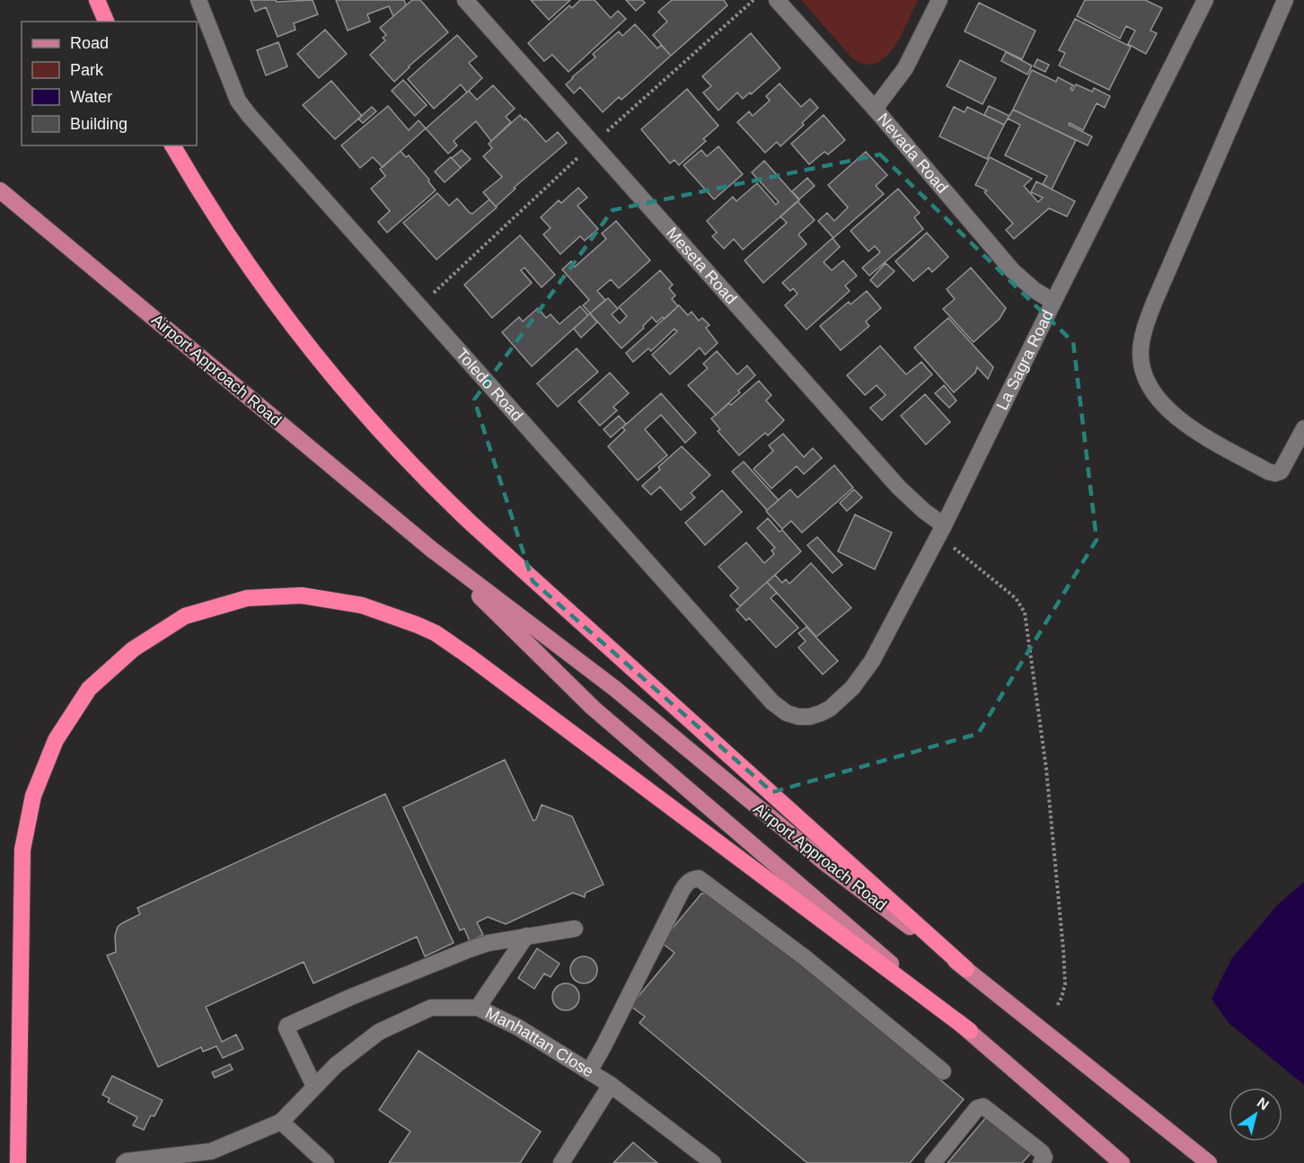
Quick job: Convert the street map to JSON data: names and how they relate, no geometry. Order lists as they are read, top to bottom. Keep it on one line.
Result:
{"streets":{"main road":["Airport Approach Road"],"street":["Nevada Road","Meseta Road","La Sagra Road","Toledo Road","Manhattan Close"]},"crossings":[["Nevada Road","La Sagra Road"],["Meseta Road","La Sagra Road"],["La Sagra Road","Toledo Road"]],"legend":["Road","Park","Water","Building"],"north":"top right"}
